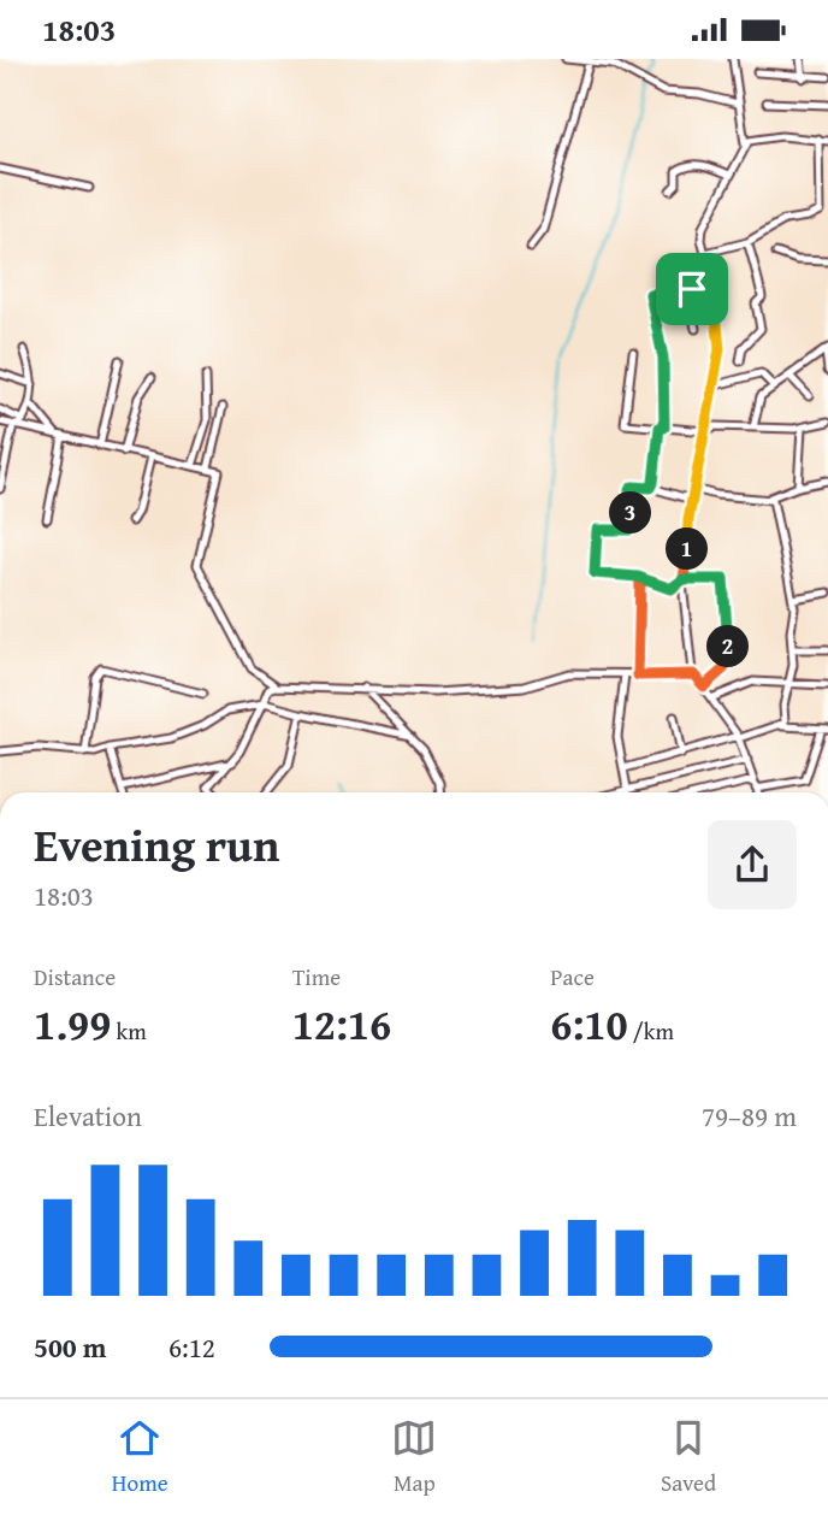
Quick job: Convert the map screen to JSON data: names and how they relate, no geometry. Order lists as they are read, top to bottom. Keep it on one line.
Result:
{"page":{"status":"18:03","pins":["3","1","2"],"heading":["Evening run","18:03"],"stats":[["Distance","1.99 km"],["Time","12:16"],["Pace","6:10 /km"]],"chart":["Elevation","79–89 m"],"list":[{"name":"500 m","note":"6:12"}],"tabs":["Home","Map","Saved"]}}
